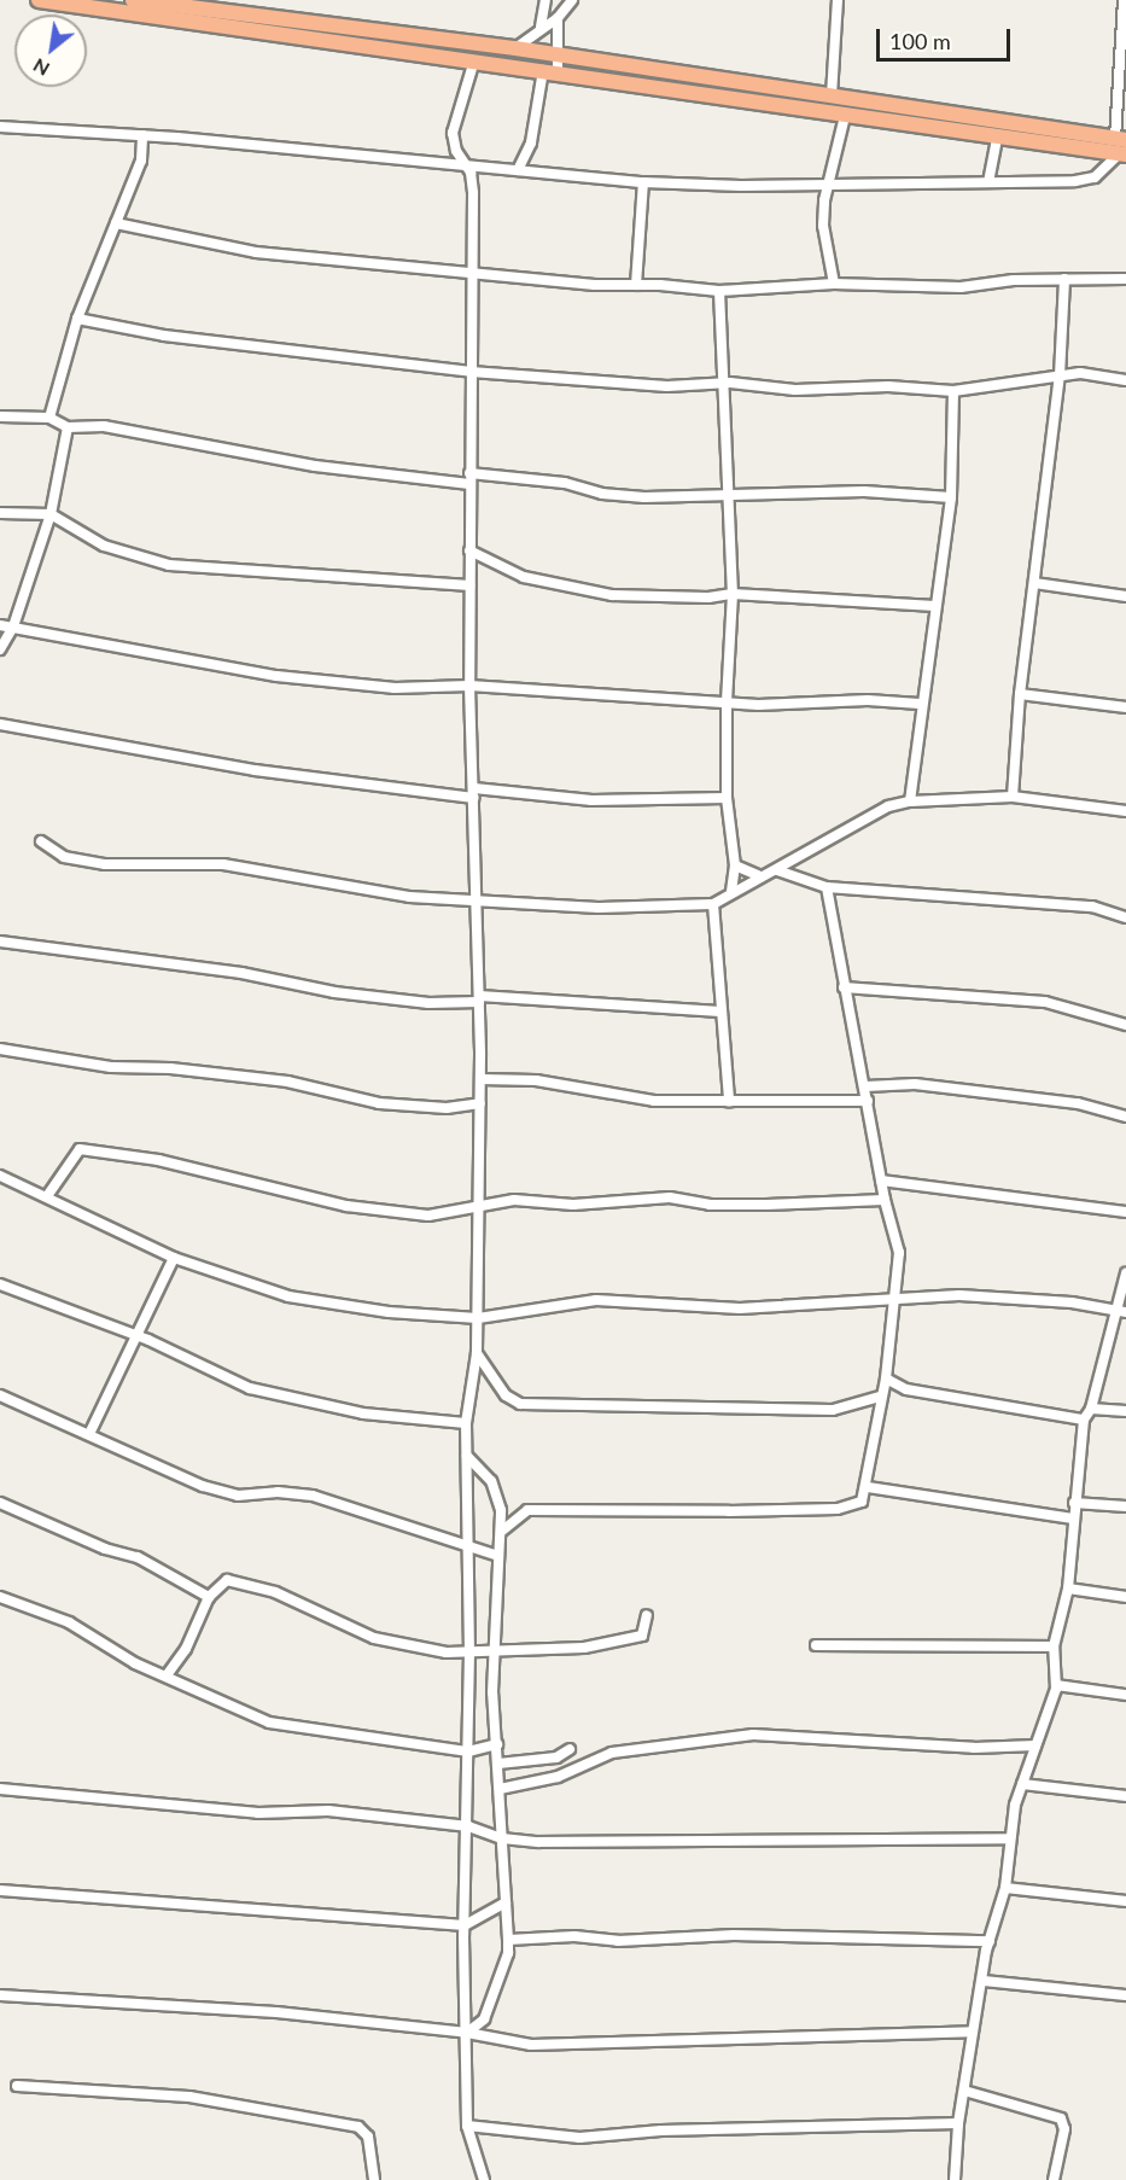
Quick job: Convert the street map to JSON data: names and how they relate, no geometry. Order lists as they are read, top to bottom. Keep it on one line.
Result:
{"scale_bar":"100 m","north":"bottom left"}
